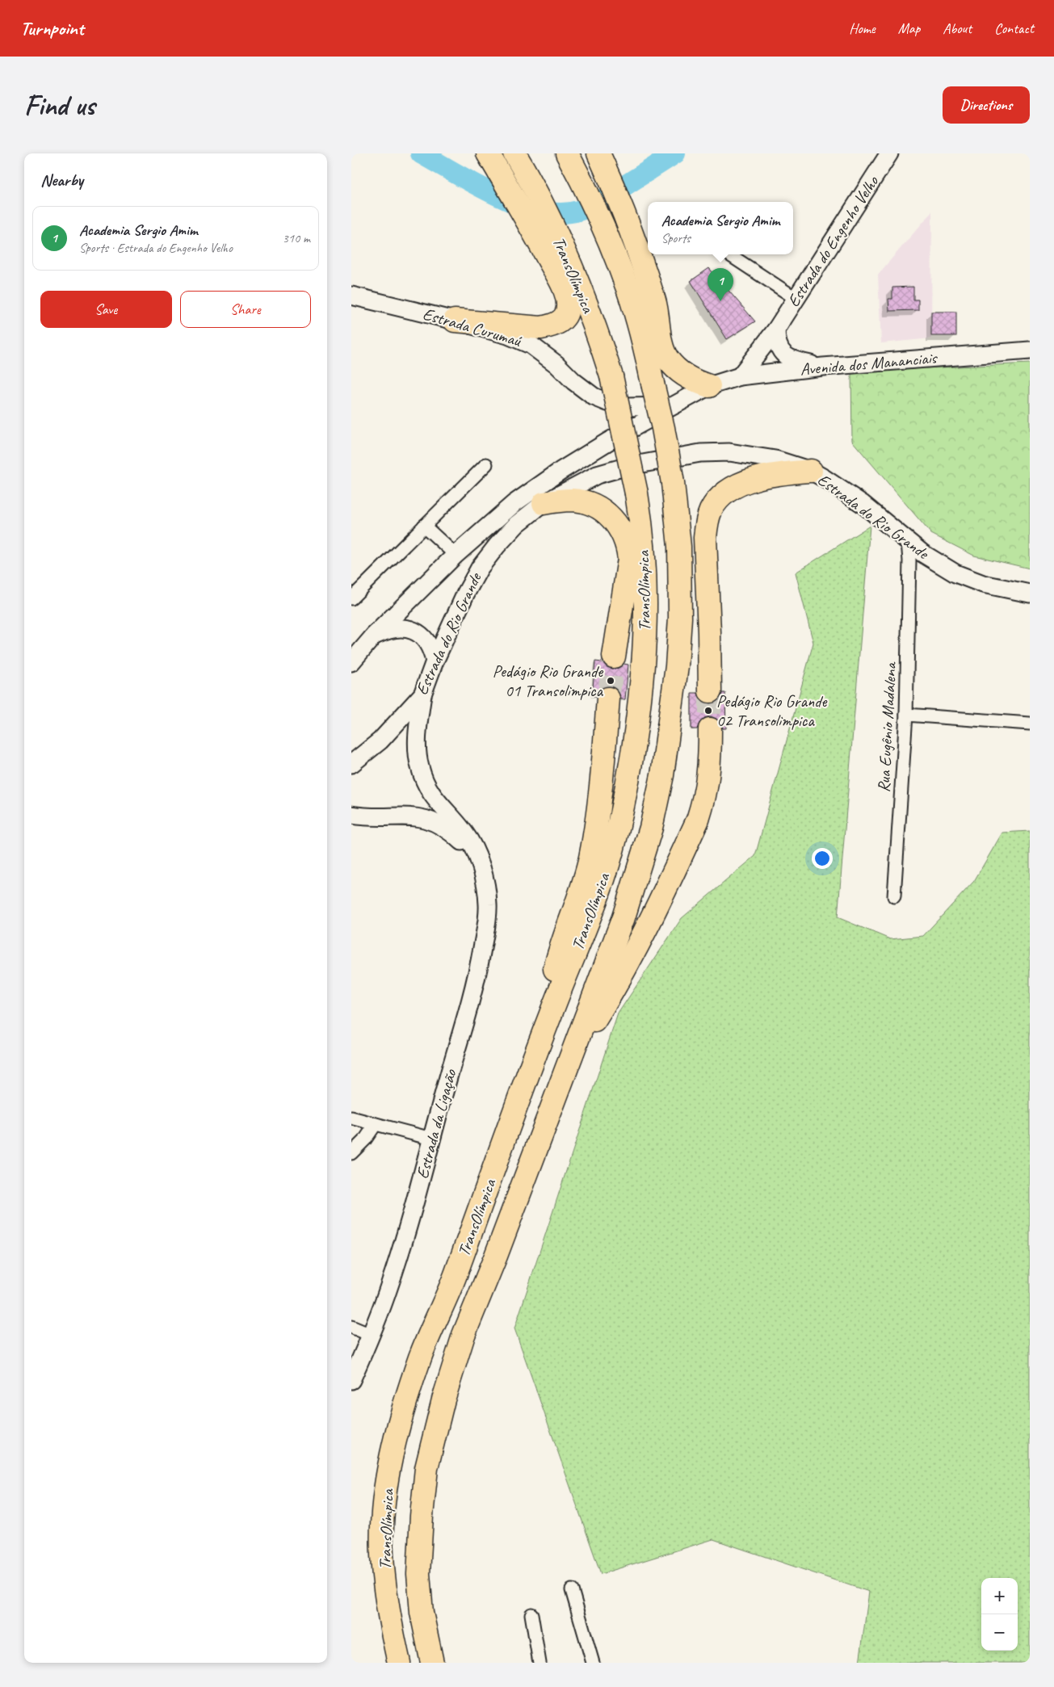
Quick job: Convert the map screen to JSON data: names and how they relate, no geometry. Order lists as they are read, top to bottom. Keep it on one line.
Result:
{"streets":{"highway":["TransOlímpica"],"main road":["Estrada do Engenho Velho","Estrada Curumaú","Avenida dos Mananciais","Estrada do Rio Grande","Estrada da Ligação"],"street":["Rua Eugênio Madalena"]},"crossings":[["Estrada do Engenho Velho","Avenida dos Mananciais"],["Estrada Curumaú","Estrada do Rio Grande"],["Avenida dos Mananciais","Estrada do Rio Grande"],["Estrada do Rio Grande","Rua Eugênio Madalena"],["Estrada do Rio Grande","Estrada da Ligação"]],"places":["Pedágio Rio Grande 01 Transolimpica","Pedágio Rio Grande 02 Transolimpica"],"page":{"header":"Turnpoint","nav":["Home","Map","About","Contact"],"buttons":["Directions",["Save","Share"]],"title":"Find us","heading":"Nearby","popup":["Academia Sergio Amim","Sports"],"list":[{"mark":"1","name":"Academia Sergio Amim","note":"Sports · Estrada do Engenho Velho","value":"310 m"}],"pins":"1","map_buttons":["+","−"]}}
